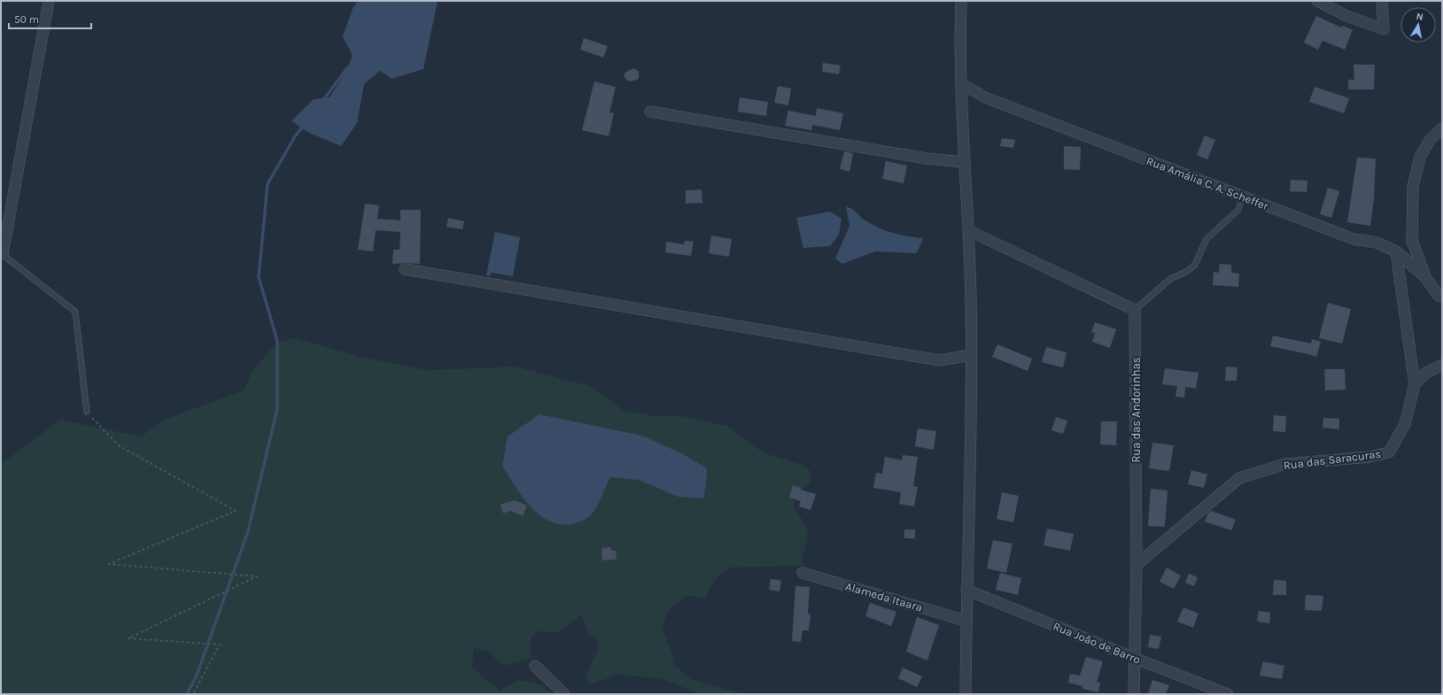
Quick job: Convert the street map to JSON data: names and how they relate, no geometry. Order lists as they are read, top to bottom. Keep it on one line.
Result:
{"streets":{"street":["Rua Amália C. A. Scheffer","Rua das Andorinhas","Rua das Saracuras","Alameda Itaara","Rua João de Barro"]},"crossings":[["Rua das Andorinhas","Rua das Saracuras"],["Rua das Andorinhas","Rua João de Barro"]],"scale_bar":"50 m","north":"top"}
